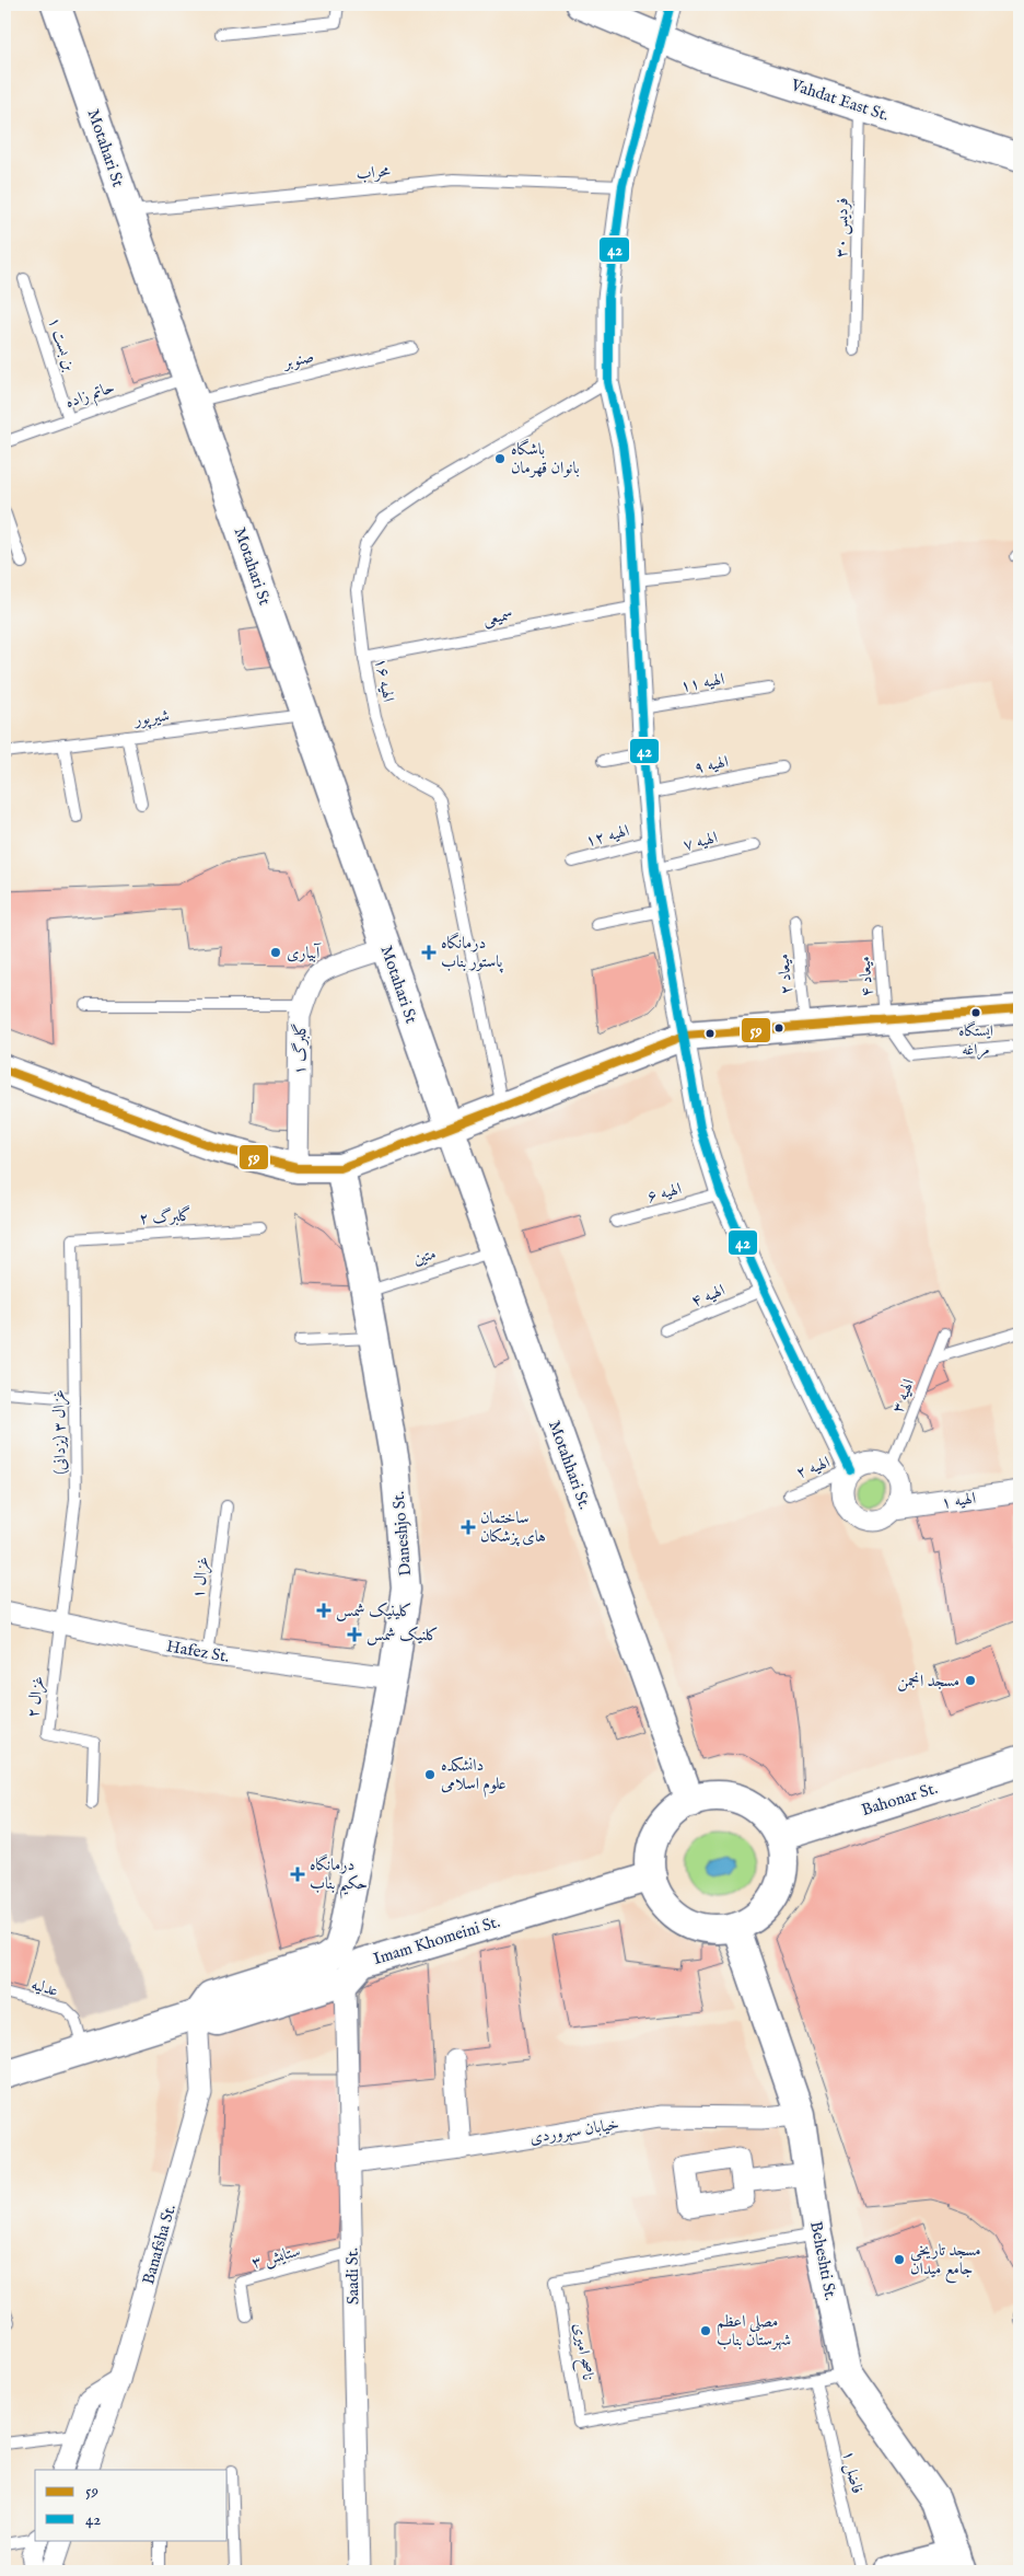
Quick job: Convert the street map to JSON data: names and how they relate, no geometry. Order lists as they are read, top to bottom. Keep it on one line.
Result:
{"streets":{"main road":["Vahdat East St.","Motahari St","Motahhari St.","Daneshjo St.","Bahonar St.","Imam Khomeini St.","Beheshti St."],"street":["گلبرگ ۱","الهیه ۱","Hafez St.","خیابان سهروردی","Banafsha St.","Saadi St."],"lane":["محراب","فردیس ۳۰","بن بست ۱","صنوبر","حاتم زاده","سمیعی","الهیه ۱۶","الهیه ۱۱","شیرپور","الهیه ۹","الهیه ۱۲","الهیه ۷","میعاد ۲","میعاد ۴","الهیه ۶","گلبرگ ۲","متین","الهیه ۴","الهیه ۳","غزال ۳ (یزدانی)","الهیه ۲","غزال ۱","غزال ۲","عدلیه","ستایش ۳","ناصح امیری","فاضل ۱"]},"crossings":[["Vahdat East St.","فردیس ۳۰"],["Motahari St","محراب"],["Motahari St","صنوبر"],["Motahari St","حاتم زاده"],["Motahari St","شیرپور"],["Motahari St","گلبرگ ۱"],["Motahari St","Motahhari St."],["بن بست ۱","حاتم زاده"],["صنوبر","حاتم زاده"],["سمیعی","الهیه ۱۶"],["گلبرگ ۲","غزال ۳ (یزدانی)"],["متین","Motahhari St."],["متین","Daneshjo St."],["الهیه ۳","الهیه ۲"],["الهیه ۳","الهیه ۱"],["غزال ۳ (یزدانی)","Hafez St."],["غزال ۳ (یزدانی)","غزال ۲"],["Motahhari St.","Bahonar St."],["Motahhari St.","Imam Khomeini St."],["Motahhari St.","Beheshti St."],["الهیه ۲","الهیه ۱"],["Daneshjo St.","Hafez St."],["غزال ۱","Hafez St."],["Hafez St.","غزال ۲"],["Bahonar St.","Imam Khomeini St."],["Bahonar St.","Beheshti St."],["Imam Khomeini St.","عدلیه"],["Imam Khomeini St.","Banafsha St."],["Imam Khomeini St.","Beheshti St."],["Imam Khomeini St.","Saadi St."],["خیابان سهروردی","Beheshti St."],["خیابان سهروردی","Saadi St."],["ستایش ۳","Saadi St."],["Beheshti St.","ناصح امیری"],["ناصح امیری","فاضل ۱"]],"places":{"other":["باشگاه بانوان قهرمان","آبیاری","ایستگاه مراغه","مسجد انجمن","دانشکده علوم اسلامی","مسجد تاریخی جامع میدان","مصلی اعظم شهرستان بناب"],"health":["درمانگاه پاستور بناب","ساختمان های پزشکان","کلینیک شمس","کلنیک شمس","درمانگاه حکیم بناب"]},"lines":["transit line 42","transit line 59"],"legend":["59","42"]}
